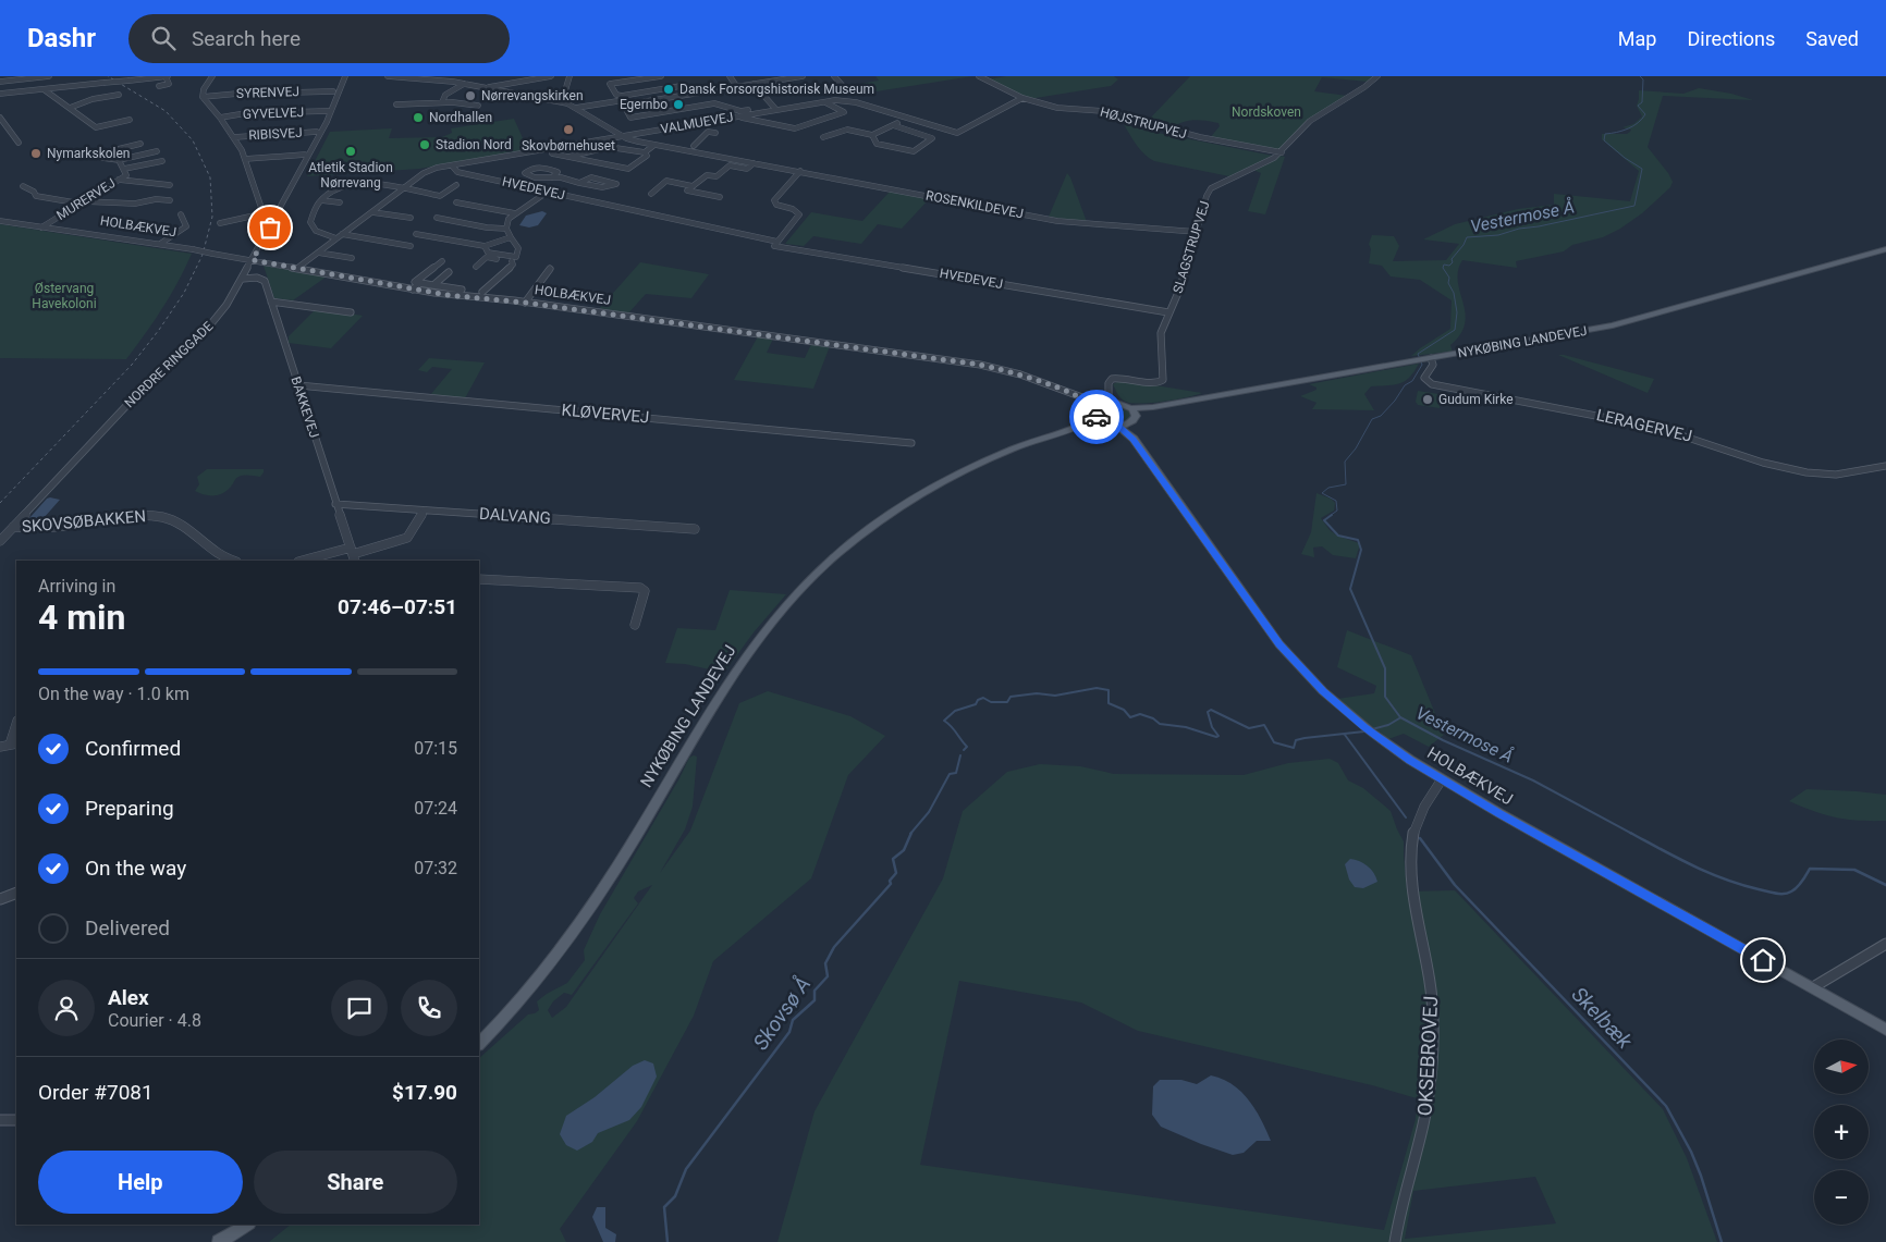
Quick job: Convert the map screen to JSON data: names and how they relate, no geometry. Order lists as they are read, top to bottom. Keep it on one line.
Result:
{"streets":{"main road":["HOLBÆKVEJ","NYKØBING LANDEVEJ"],"street":["SYRENVEJ","GYVELVEJ","VALMUEVEJ","HØJSTRUPVEJ","RIBISVEJ","HVEDEVEJ","MURERVEJ","ROSENKILDEVEJ","SLAGSTRUPVEJ","NORDRE RINGGADE","BAKKEVEJ","KLØVERVEJ","LERAGERVEJ","DALVANG","SKOVSØBAKKEN","OKSEBROVEJ"]},"crossings":[["VALMUEVEJ","HØJSTRUPVEJ"],["VALMUEVEJ","HVEDEVEJ"],["VALMUEVEJ","ROSENKILDEVEJ"],["VALMUEVEJ","HOLBÆKVEJ"],["HØJSTRUPVEJ","SLAGSTRUPVEJ"],["HVEDEVEJ","SLAGSTRUPVEJ"],["MURERVEJ","HOLBÆKVEJ"],["ROSENKILDEVEJ","SLAGSTRUPVEJ"],["HOLBÆKVEJ","NYKØBING LANDEVEJ"],["HOLBÆKVEJ","NORDRE RINGGADE"],["HOLBÆKVEJ","OKSEBROVEJ"],["NYKØBING LANDEVEJ","LERAGERVEJ"],["NORDRE RINGGADE","BAKKEVEJ"],["NORDRE RINGGADE","SKOVSØBAKKEN"],["BAKKEVEJ","KLØVERVEJ"],["BAKKEVEJ","DALVANG"]],"water":["Vestermose Å","Skovsø Å","Skelbæk"],"parks":["Nordskoven","Østervang Havekoloni"],"places":["Dansk Forsorgshistorisk Museum","Nørrevangskirken","Egernbo","Nordhallen","Skovbørnehuset","Stadion Nord","Atletik Stadion Nørrevang","Nymarkskolen","Gudum Kirke"],"north":"right","page":{"header":"Dashr","search":"Search here","nav":["Map","Directions","Saved"],"heading":["4 min","Arriving in","07:46–07:51"],"panel":["Alex","Courier · 4.8","Order #7081","$17.90"],"bar":"On the way · 1.0 km","list":[["Confirmed","07:15"],["Preparing","07:24"],["On the way","07:32"],"Delivered"],"map_buttons":["+","−"],"buttons":["Help","Share"]}}
